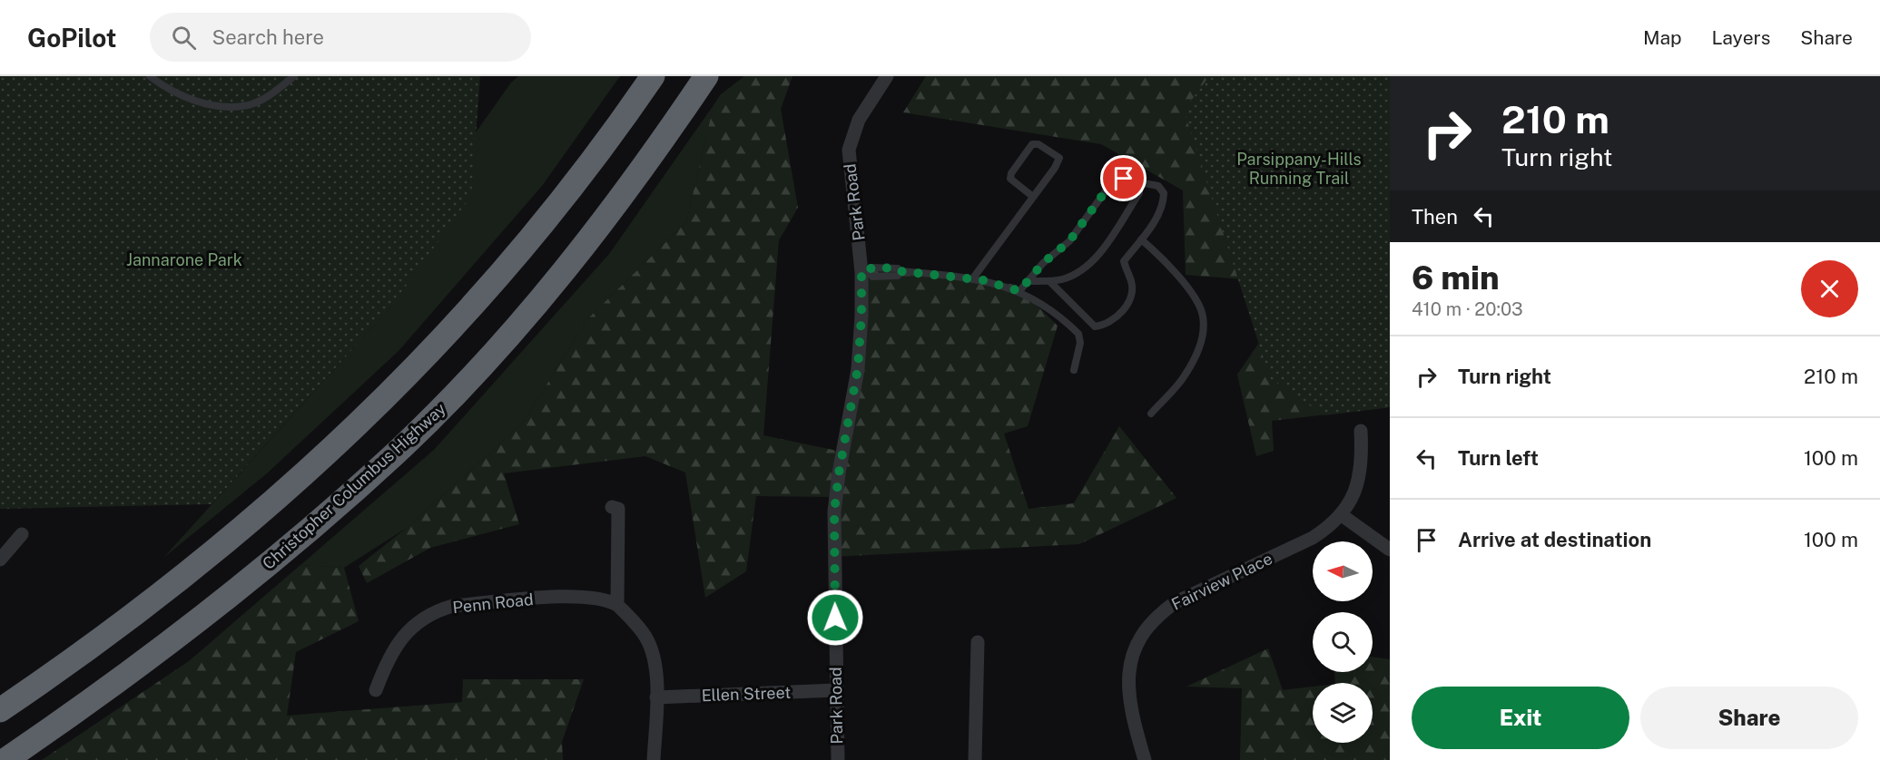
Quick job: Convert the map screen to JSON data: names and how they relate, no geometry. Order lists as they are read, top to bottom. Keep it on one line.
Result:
{"streets":{"highway":["Christopher Columbus Highway"],"street":["Park Road","Fairview Place","Penn Road","Ellen Street"]},"crossings":[["Park Road","Ellen Street"]],"parks":["Parsippany-Hills Running Trail","Jannarone Park"],"north":"left","page":{"header":"GoPilot","search":"Search here","nav":["Map","Layers","Share"],"turn":["210 m","Turn right"],"then":"Then","heading":["6 min","410 m · 20:03"],"list":[{"name":"Turn right","value":"210 m"},{"name":"Turn left","value":"100 m"},{"name":"Arrive at destination","value":"100 m"}],"buttons":["Exit","Share"]}}
